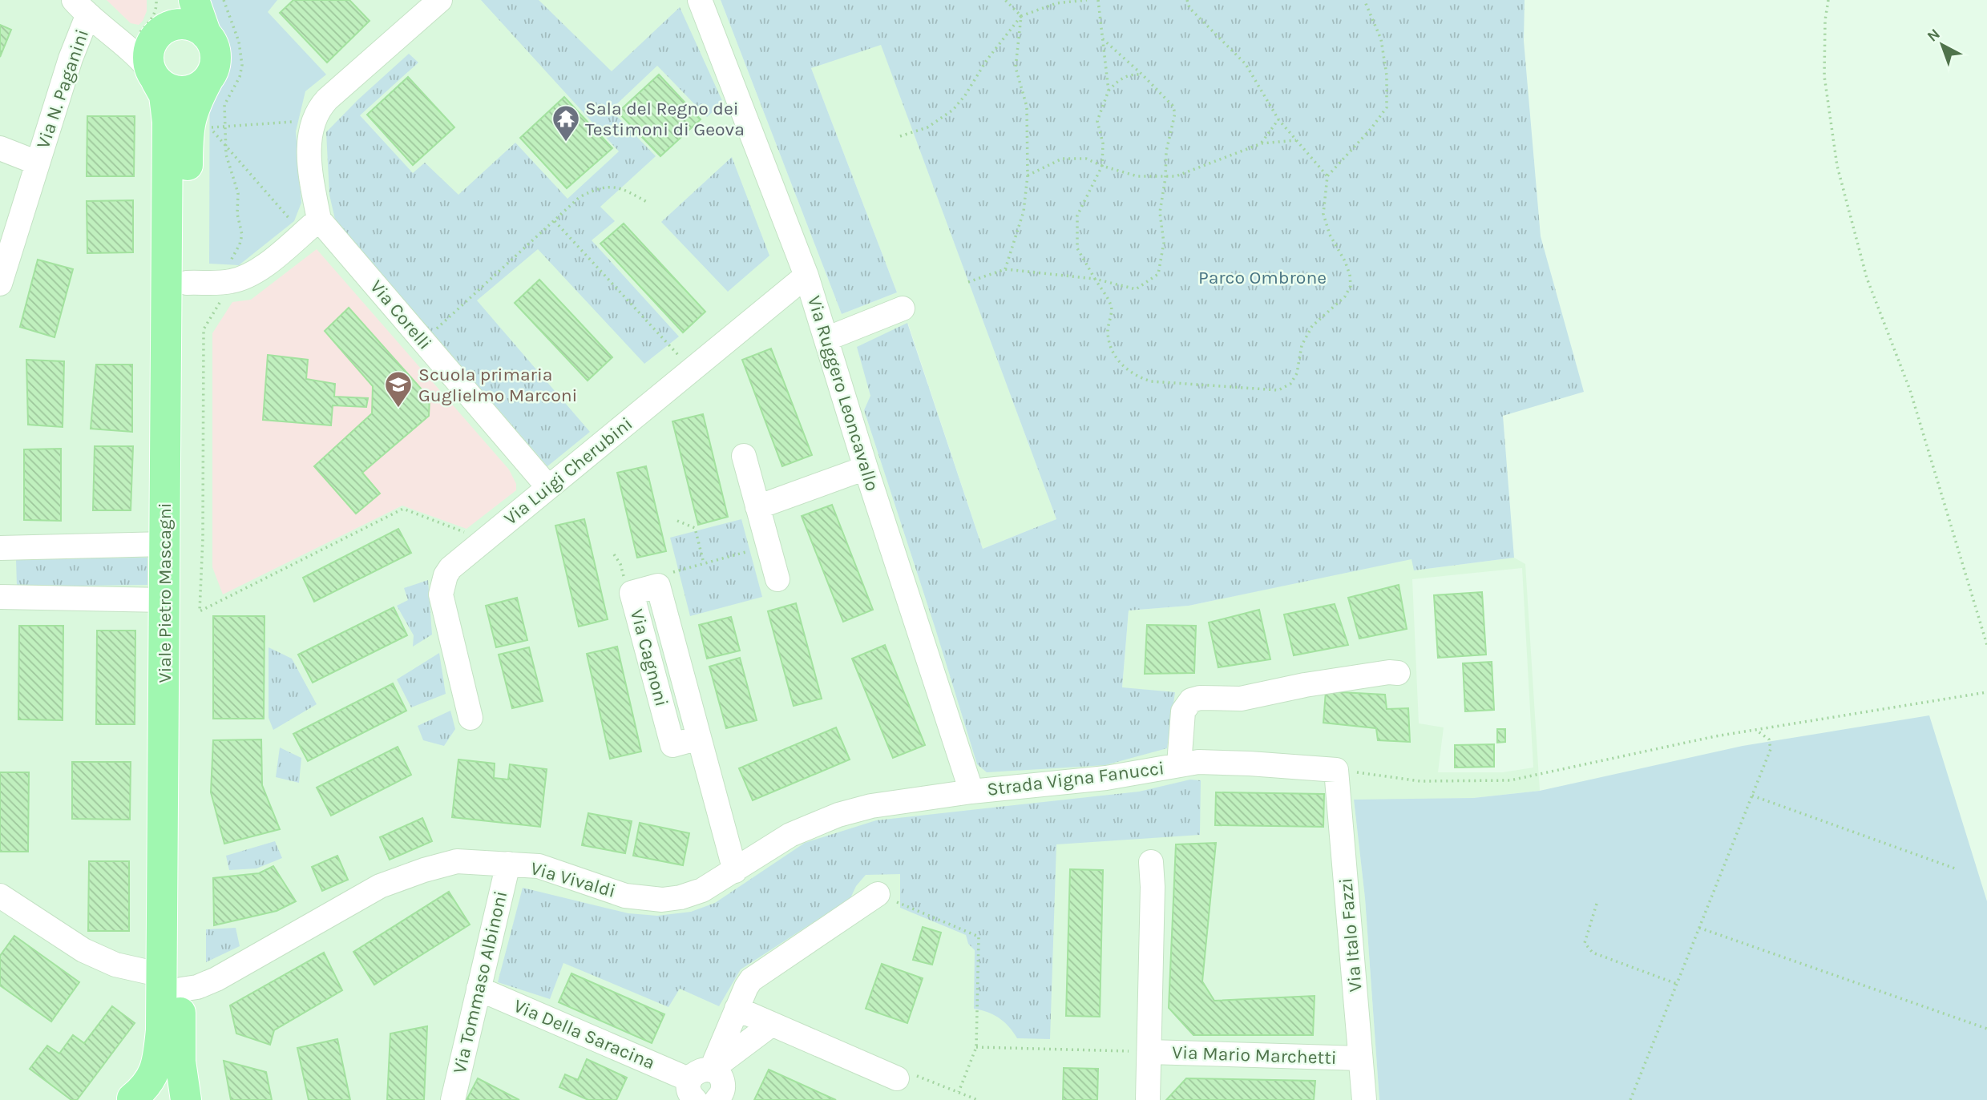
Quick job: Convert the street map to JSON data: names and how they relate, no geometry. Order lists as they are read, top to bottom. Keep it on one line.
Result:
{"streets":{"main road":["Viale Pietro Mascagni"],"street":["Via N. Paganini","Via Corelli","Via Ruggero Leoncavallo","Via Luigi Cherubini","Via Cagnoni","Strada Vigna Fanucci","Via Vivaldi","Via Italo Fazzi","Via Tommaso Albinoni","Via Della Saracina","Via Mario Marchetti"]},"crossings":[["Via Corelli","Via Luigi Cherubini"],["Via Ruggero Leoncavallo","Via Luigi Cherubini"],["Via Ruggero Leoncavallo","Strada Vigna Fanucci"],["Via Ruggero Leoncavallo","Via Vivaldi"],["Viale Pietro Mascagni","Via Vivaldi"],["Via Cagnoni","Via Vivaldi"],["Strada Vigna Fanucci","Via Vivaldi"],["Strada Vigna Fanucci","Via Italo Fazzi"],["Via Vivaldi","Via Tommaso Albinoni"],["Via Italo Fazzi","Via Mario Marchetti"],["Via Tommaso Albinoni","Via Della Saracina"]],"parks":["Parco Ombrone"],"places":{"temple":["Sala del Regno dei Testimoni di Geova"],"school or university":["Scuola primaria Guglielmo Marconi"]},"north":"top left"}
